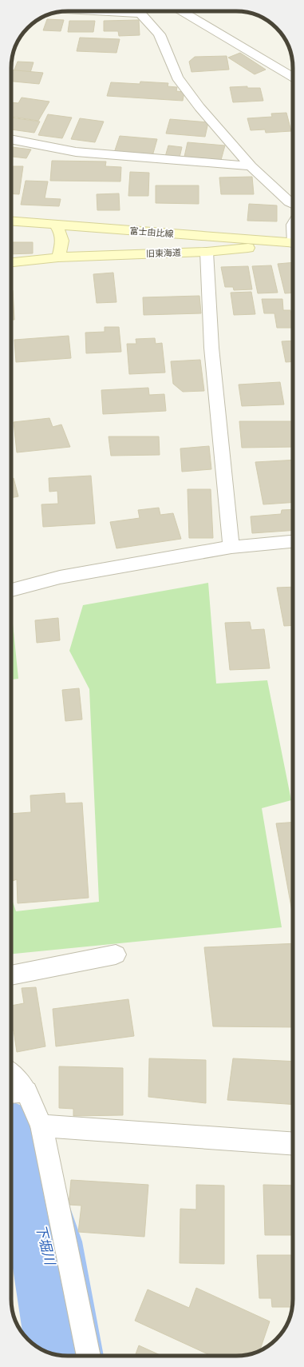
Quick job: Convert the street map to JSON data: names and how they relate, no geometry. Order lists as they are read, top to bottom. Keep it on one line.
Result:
{"streets":{"street":["富士由比線","旧東海道"]},"water":["下堀川"]}
